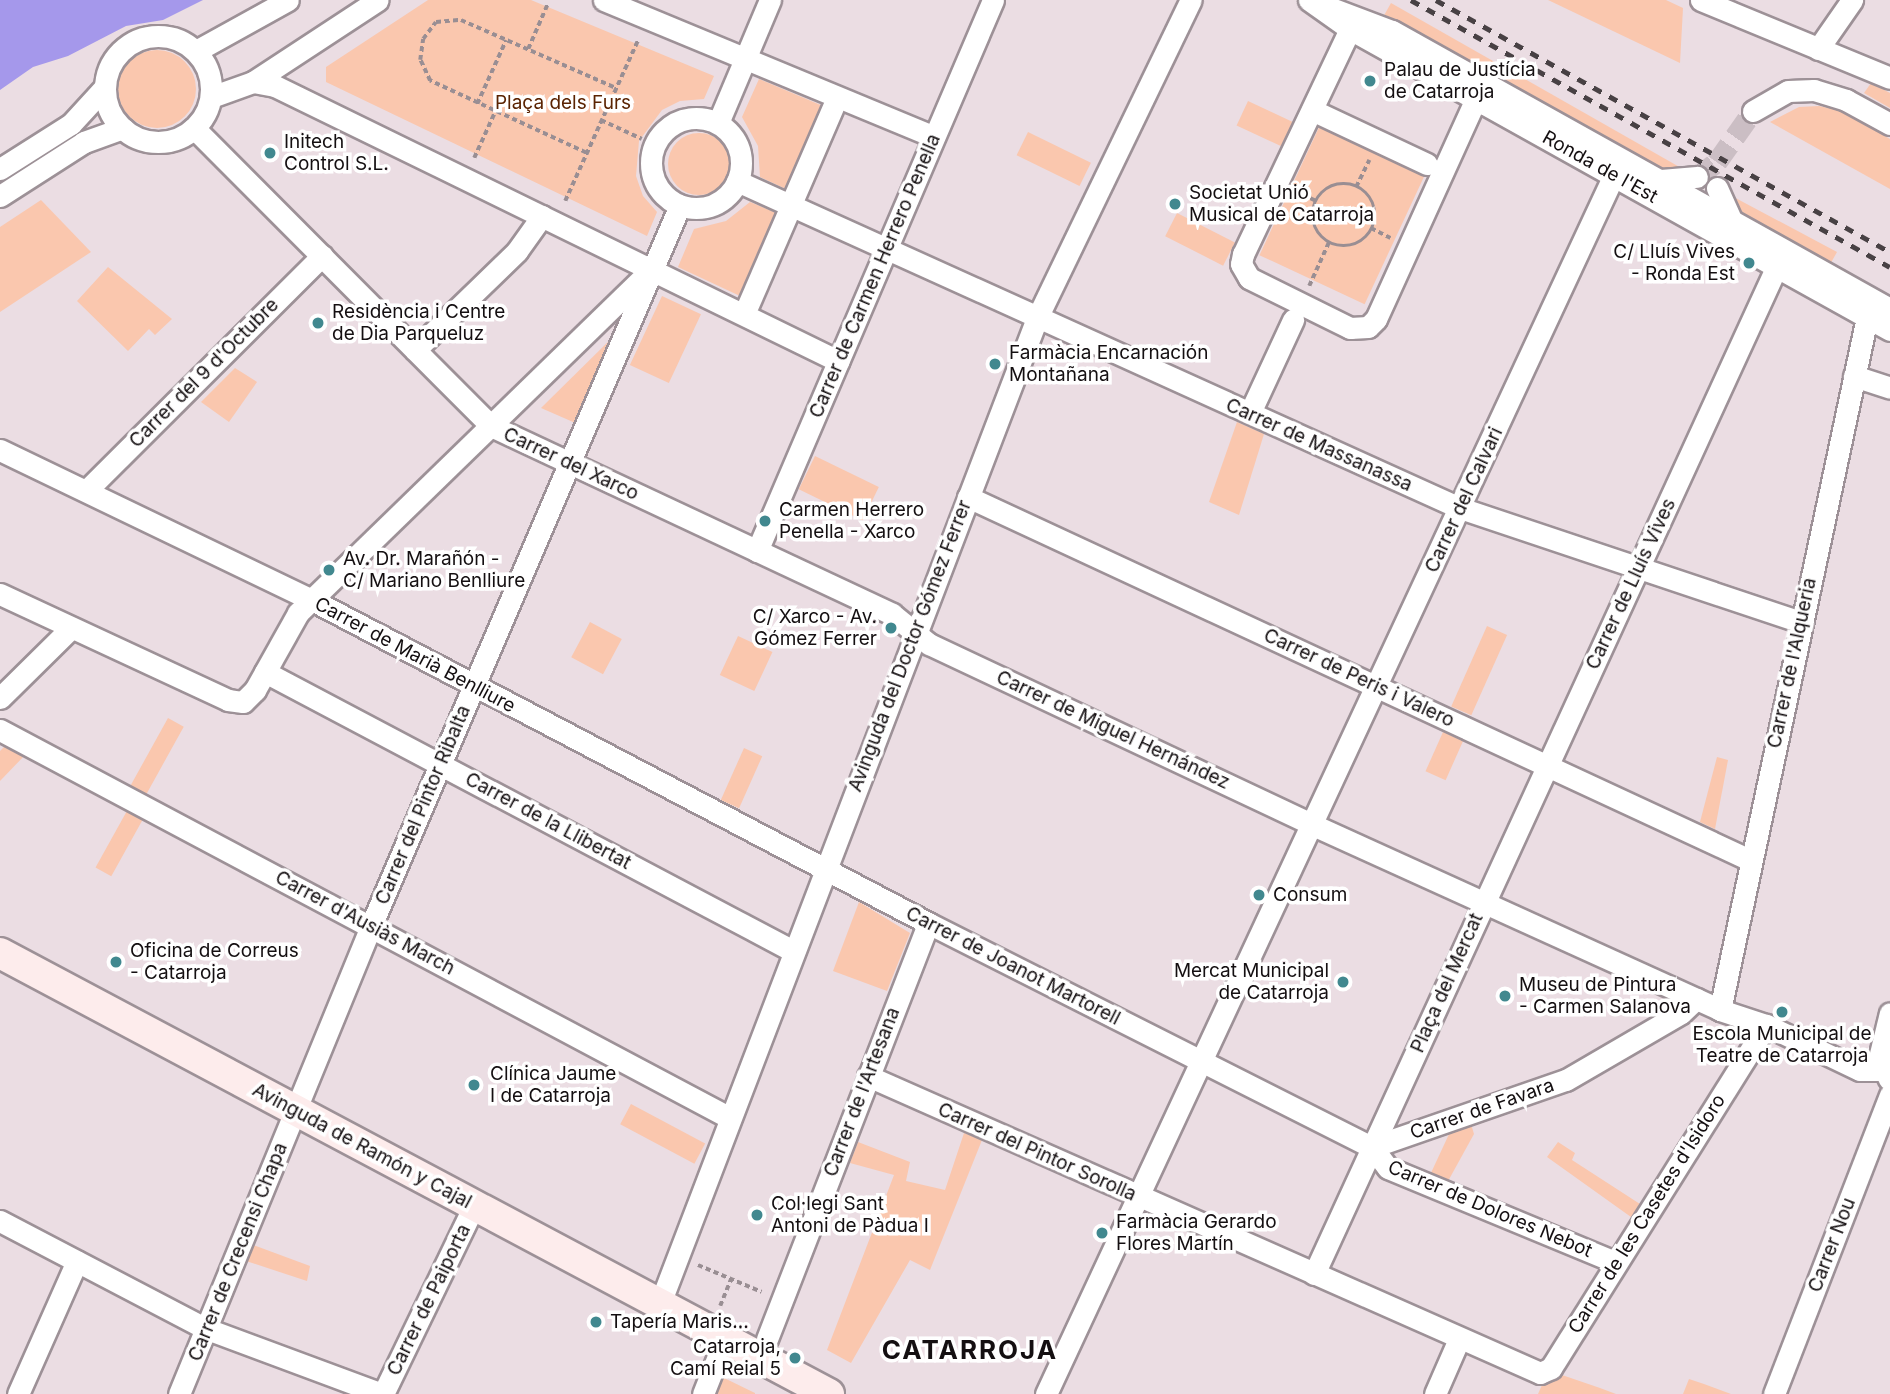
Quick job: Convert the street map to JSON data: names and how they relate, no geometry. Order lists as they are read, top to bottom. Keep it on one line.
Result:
{"streets":{"street":["Ronda de l'Est","Carrer de Carmen Herrero Penella","Carrer del 9 d'Octubre","Carrer de Massanassa","Carrer del Xarco","Carrer del Calvari","Carrer de Lluís Vives","Avinguda del Doctor Gómez Ferrer","Carrer de Marià Benlliure","Carrer de l'Alqueria","Carrer de Peris i Valero","Carrer de Miguel Hernández","Carrer del Pintor Ribalta","Carrer de la Llibertat","Carrer d'Ausiàs March","Carrer de Joanot Martorell","Plaça del Mercat","Carrer de l'Artesana","Carrer de Favara","Avinguda de Ramón y Cajal","Carrer del Pintor Sorolla","Carrer de Dolores Nebot","Carrer de les Casetes d'Isidoro","Carrer Nou","Carrer de Crecensi Chapa","Carrer de Paiporta"]},"crossings":[["Ronda de l'Est","Carrer del Calvari"],["Ronda de l'Est","Carrer de Lluís Vives"],["Ronda de l'Est","Carrer de l'Alqueria"],["Carrer de Carmen Herrero Penella","Carrer de Massanassa"],["Carrer de Carmen Herrero Penella","Carrer del Xarco"],["Carrer del 9 d'Octubre","Carrer del Xarco"],["Carrer del 9 d'Octubre","Carrer de Marià Benlliure"],["Carrer de Massanassa","Carrer del Calvari"],["Carrer de Massanassa","Carrer de Lluís Vives"],["Carrer de Massanassa","Avinguda del Doctor Gómez Ferrer"],["Carrer de Massanassa","Carrer de l'Alqueria"],["Carrer del Xarco","Avinguda del Doctor Gómez Ferrer"],["Carrer del Xarco","Carrer de Miguel Hernández"],["Carrer del Xarco","Carrer del Pintor Ribalta"],["Carrer del Calvari","Carrer de Peris i Valero"],["Carrer del Calvari","Carrer de Miguel Hernández"],["Carrer del Calvari","Plaça del Mercat"],["Carrer de Lluís Vives","Carrer de Peris i Valero"],["Carrer de Lluís Vives","Plaça del Mercat"],["Avinguda del Doctor Gómez Ferrer","Carrer de Marià Benlliure"],["Avinguda del Doctor Gómez Ferrer","Carrer de Peris i Valero"],["Avinguda del Doctor Gómez Ferrer","Carrer de Miguel Hernández"],["Avinguda del Doctor Gómez Ferrer","Carrer de la Llibertat"],["Avinguda del Doctor Gómez Ferrer","Carrer d'Ausiàs March"],["Avinguda del Doctor Gómez Ferrer","Carrer de Joanot Martorell"],["Avinguda del Doctor Gómez Ferrer","Avinguda de Ramón y Cajal"],["Carrer de Marià Benlliure","Carrer del Pintor Ribalta"],["Carrer de Marià Benlliure","Carrer de Joanot Martorell"],["Carrer de l'Alqueria","Carrer de Peris i Valero"],["Carrer de Miguel Hernández","Plaça del Mercat"],["Carrer del Pintor Ribalta","Carrer de la Llibertat"],["Carrer del Pintor Ribalta","Carrer d'Ausiàs March"],["Carrer del Pintor Ribalta","Avinguda de Ramón y Cajal"],["Carrer del Pintor Ribalta","Carrer de Crecensi Chapa"],["Carrer de Joanot Martorell","Carrer de l'Artesana"],["Plaça del Mercat","Carrer de Favara"],["Plaça del Mercat","Carrer del Pintor Sorolla"],["Plaça del Mercat","Carrer de Dolores Nebot"],["Carrer de l'Artesana","Carrer del Pintor Sorolla"],["Carrer de Favara","Carrer de Dolores Nebot"],["Avinguda de Ramón y Cajal","Carrer de Crecensi Chapa"],["Avinguda de Ramón y Cajal","Carrer de Paiporta"],["Carrer del Pintor Sorolla","Carrer de les Casetes d'Isidoro"],["Carrer de Dolores Nebot","Carrer de les Casetes d'Isidoro"]],"districts":["CATARROJA"],"parks":["Plaça dels Furs"],"places":["Palau de Justícia de Catarroja","Initech Control S.L.","Societat Unió Musical de Catarroja","C/ Lluís Vives - Ronda Est","Residència i Centre de Dia Parqueluz","Farmàcia Encarnación Montañana","Carmen Herrero Penella - Xarco","Av. Dr. Marañón - C/ Mariano Benlliure","C/ Xarco - Av. Gómez Ferrer","Consum","Oficina de Correus - Catarroja","Mercat Municipal de Catarroja","Museu de Pintura - Carmen Salanova","Escola Municipal de Teatre de Catarroja","Clínica Jaume I de Catarroja","Col·legi Sant Antoni de Pàdua I","Farmàcia Gerardo Flores Martín","Tapería Maris...","Catarroja, Camí Reial 5"]}
